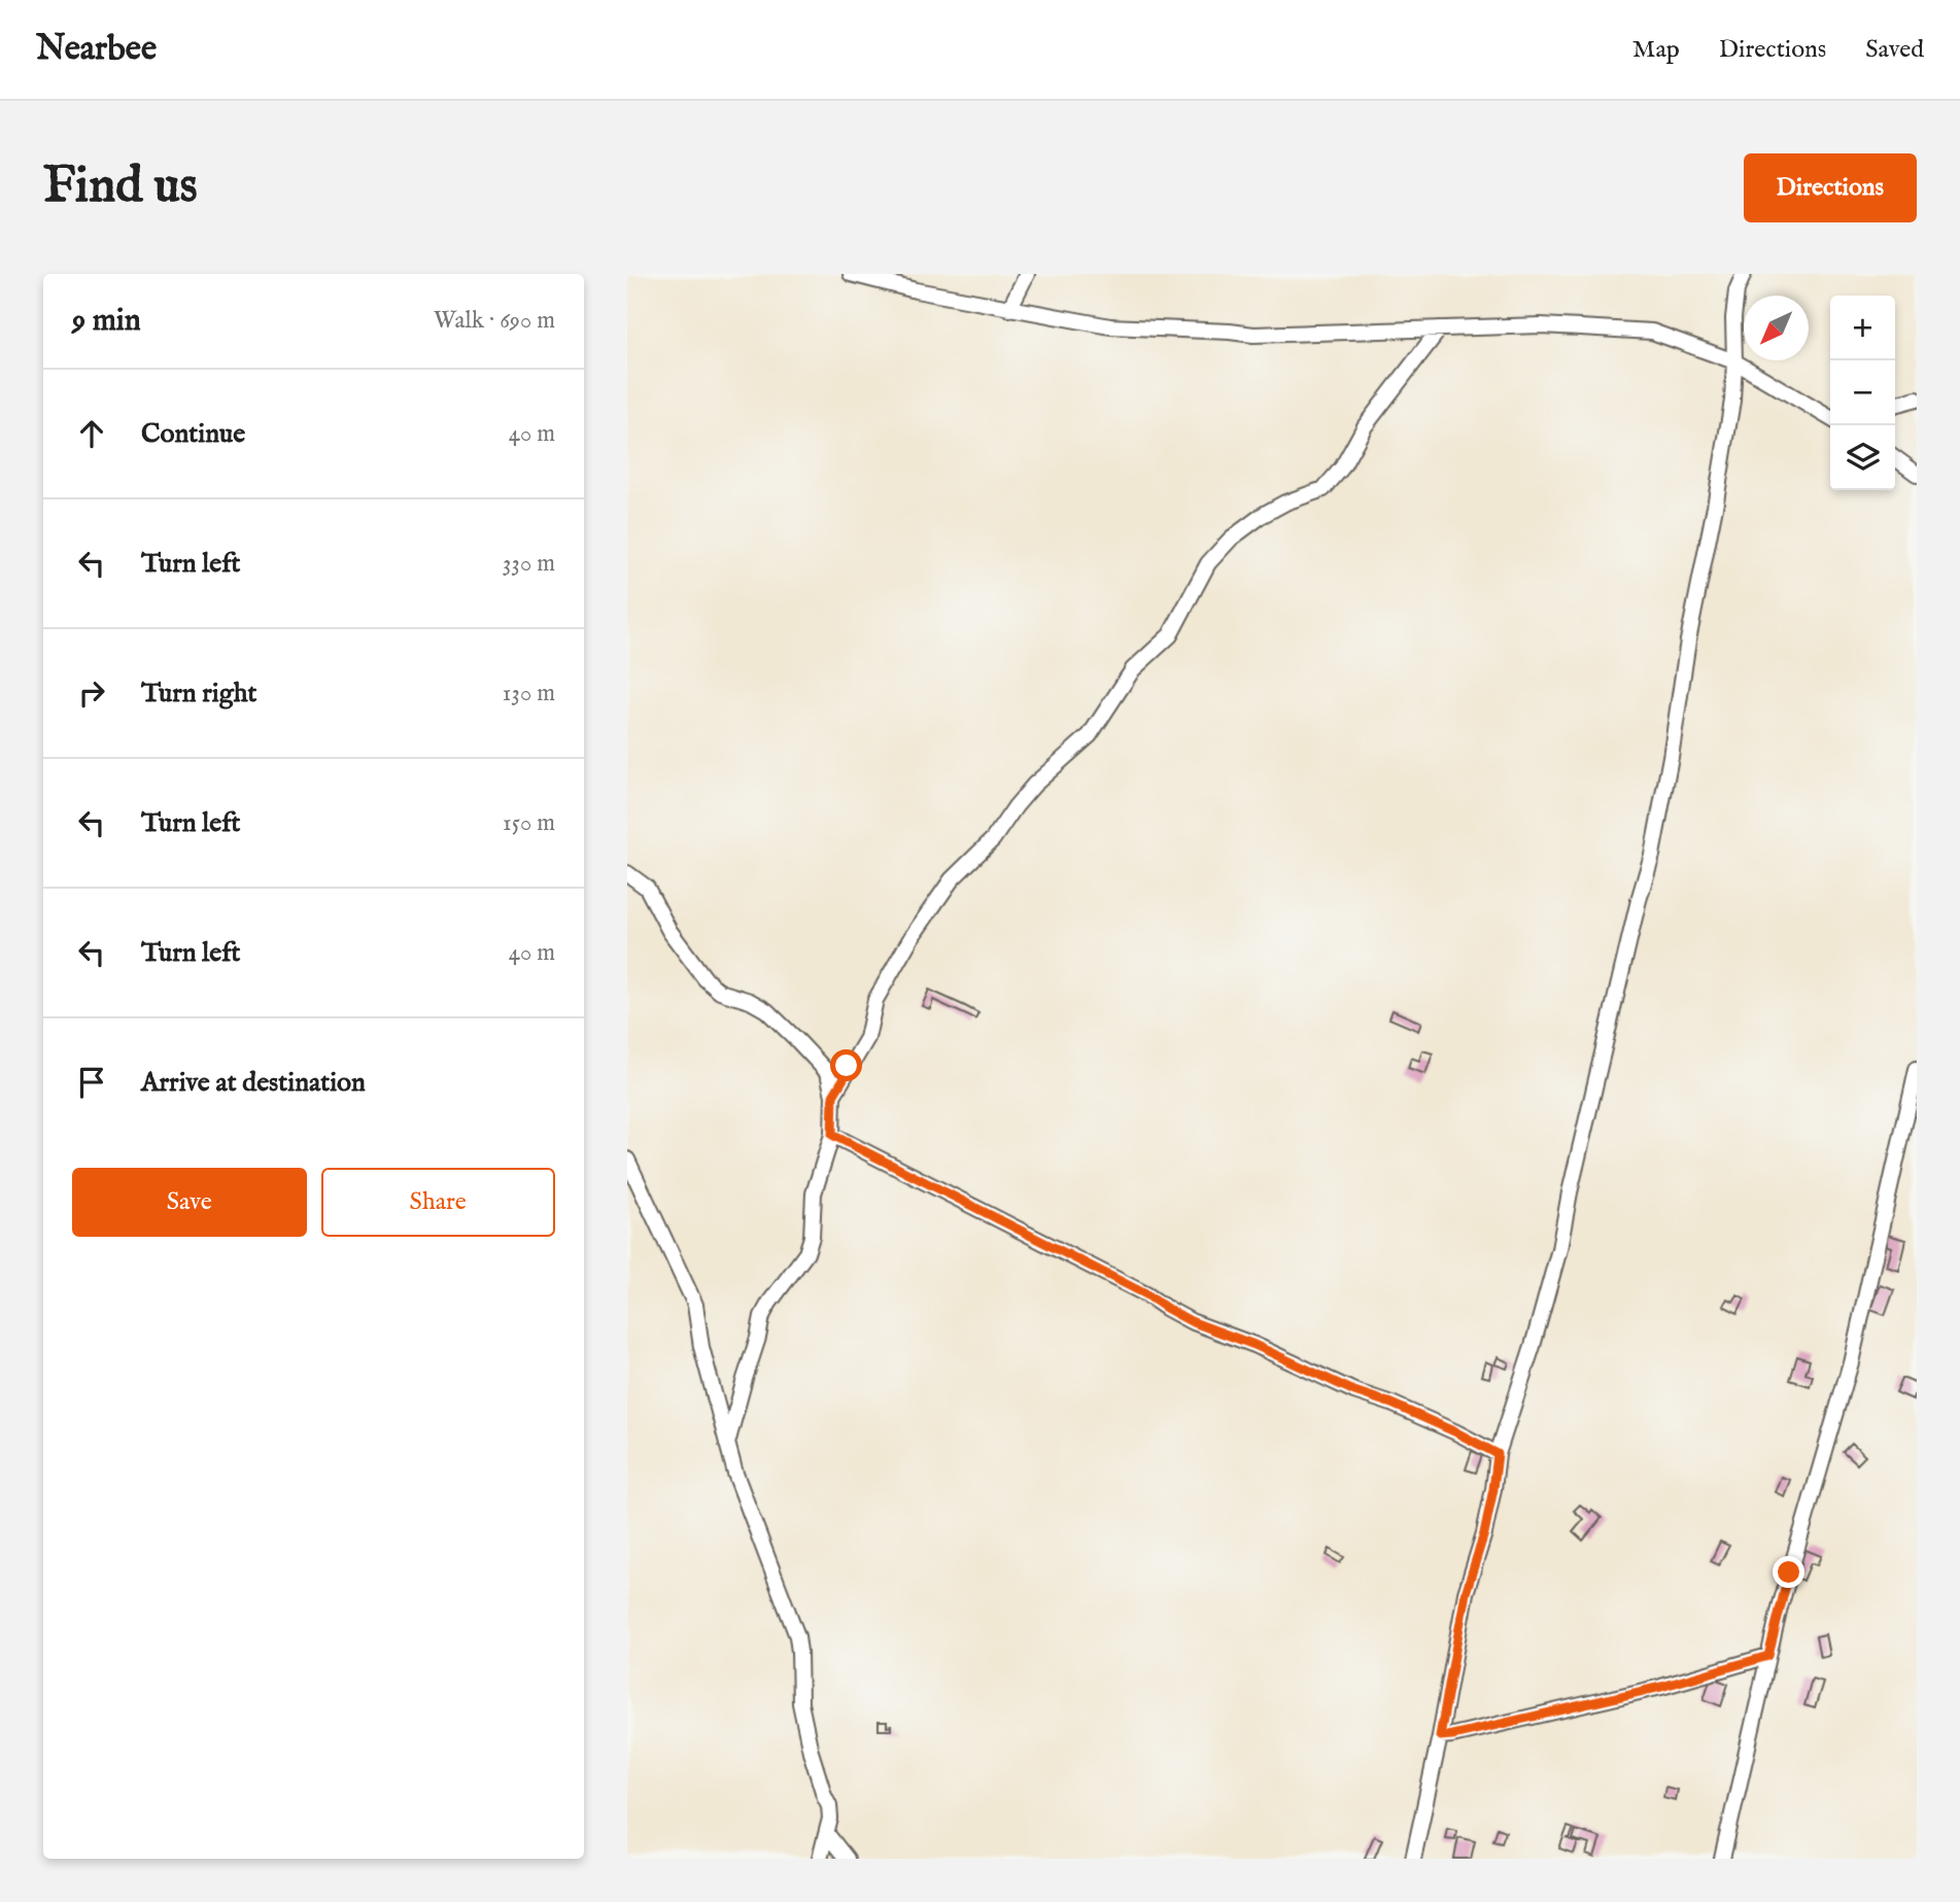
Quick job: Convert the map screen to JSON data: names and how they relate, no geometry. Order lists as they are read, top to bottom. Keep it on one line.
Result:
{"north":"bottom left","page":{"header":"Nearbee","nav":["Map","Directions","Saved"],"buttons":["Directions",["Save","Share"]],"title":"Find us","heading":["9 min","Walk · 690 m"],"map_buttons":["+","−"],"list":[["Continue","40 m"],["Turn left","330 m"],["Turn right","130 m"],["Turn left","150 m"],["Turn left","40 m"],"Arrive at destination"]}}
